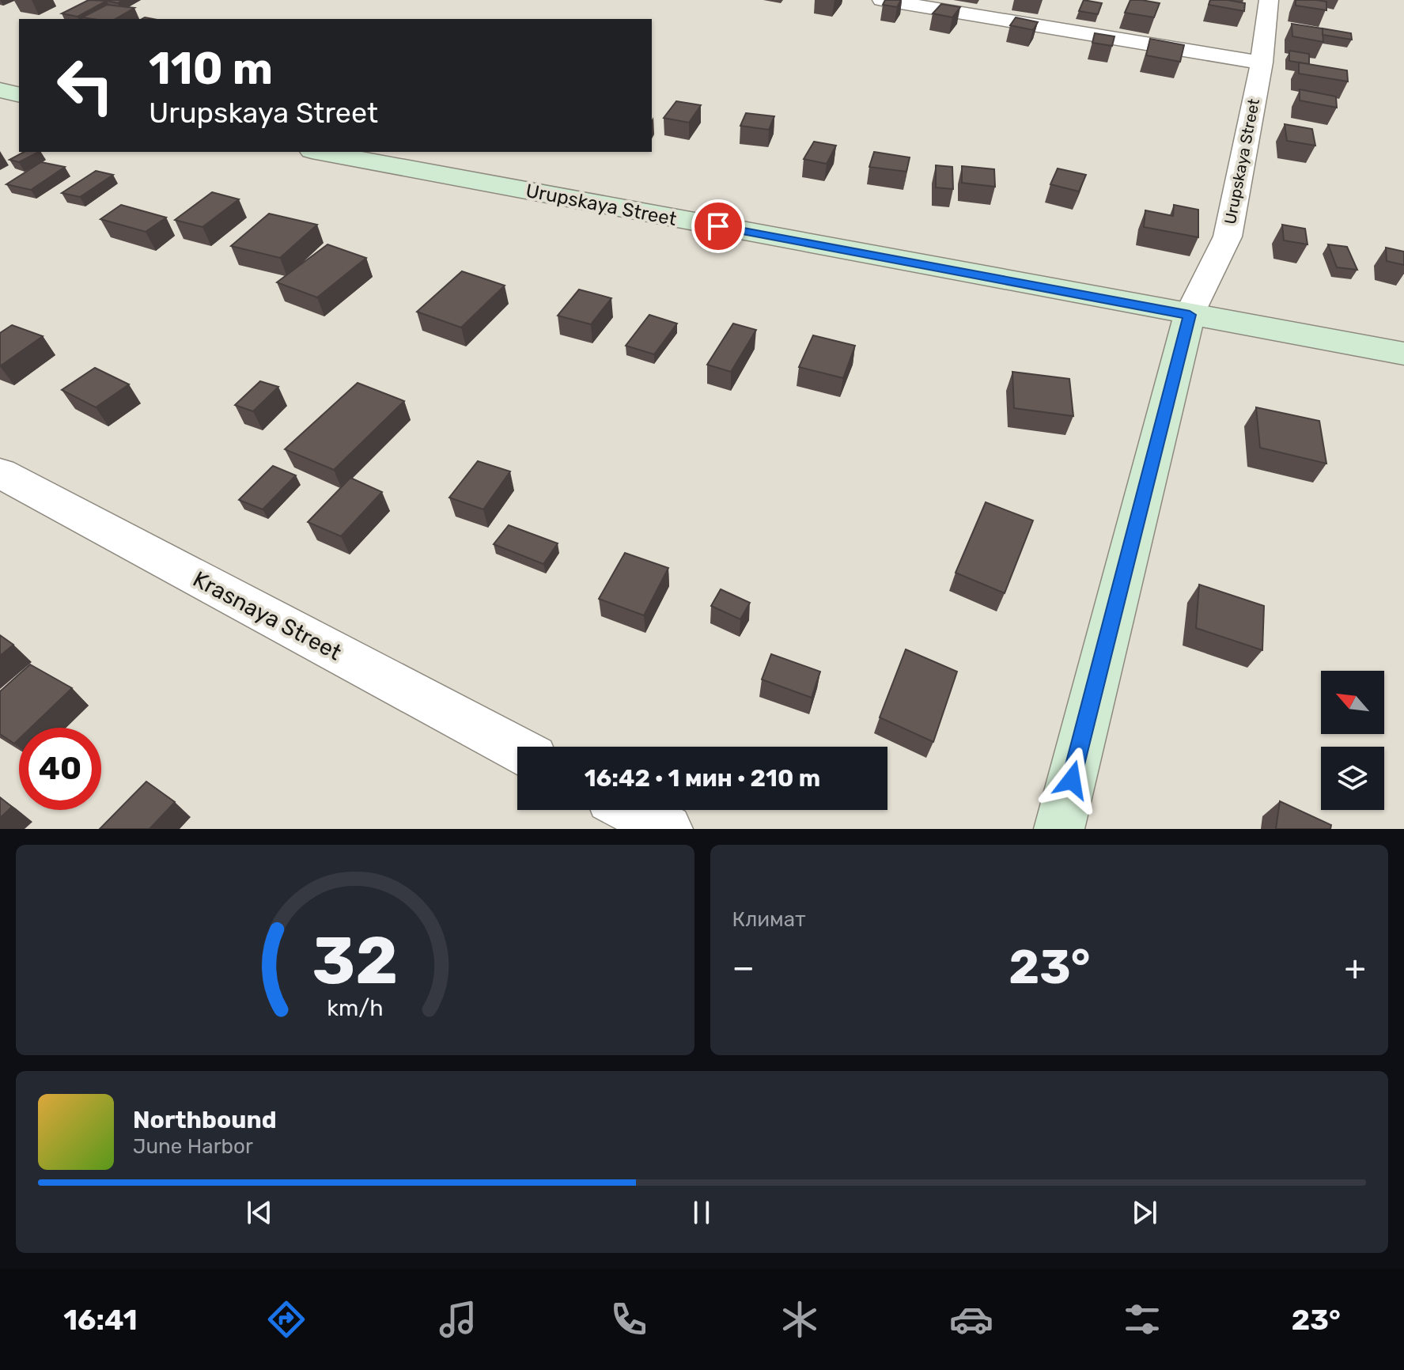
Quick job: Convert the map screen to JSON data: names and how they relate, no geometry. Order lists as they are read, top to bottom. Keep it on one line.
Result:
{"streets":{"street":["Urupskaya Street","Krasnaya Street"]},"north":"top left","page":{"turn":["110 m","Urupskaya Street"],"limit":"40","trip":"16:42 · 1 мин · 210 m","tile":"Климат","heat":["−","23°","+"],"song":["Northbound","June Harbor"],"tabs":["16:41","23°"],"gauge":["32","km/h"]}}
